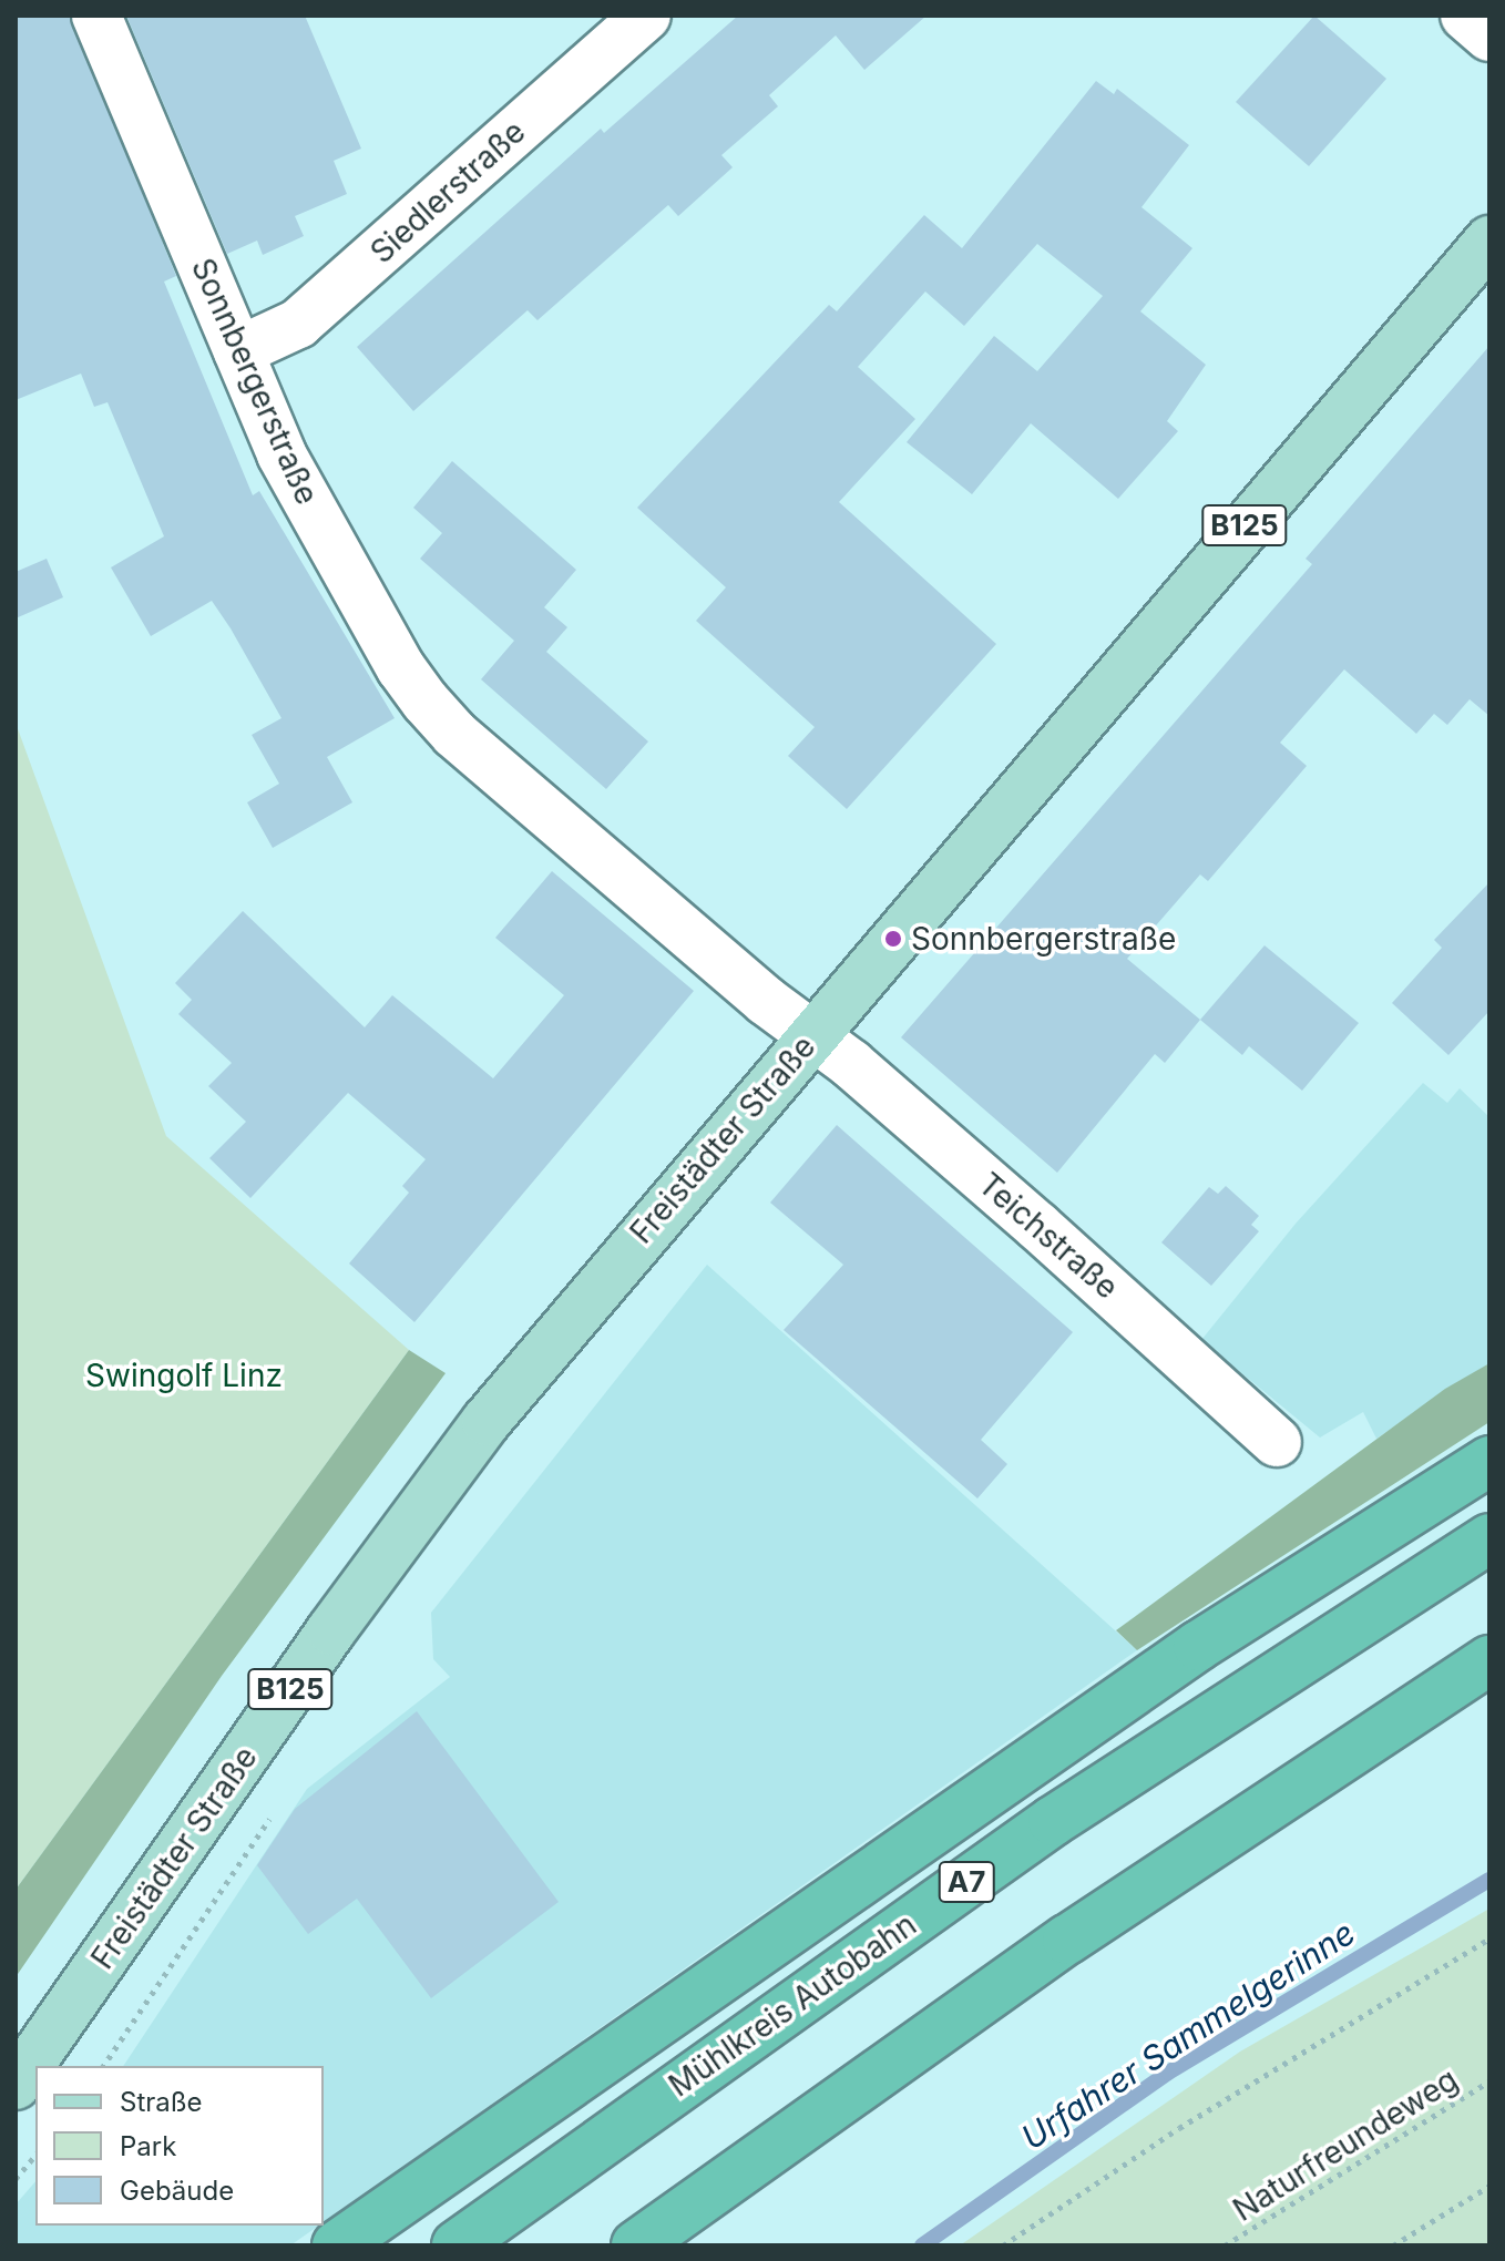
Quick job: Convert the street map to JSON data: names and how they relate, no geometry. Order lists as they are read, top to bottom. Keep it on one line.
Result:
{"streets":{"highway":["A7","Mühlkreis Autobahn"],"main road":["B125","Freistädter Straße"],"street":["Siedlerstraße","Sonnbergerstraße","Teichstraße"],"path":["Naturfreundeweg"]},"crossings":[["Siedlerstraße","Sonnbergerstraße"],["Sonnbergerstraße","Freistädter Straße"],["Sonnbergerstraße","Teichstraße"],["Freistädter Straße","Teichstraße"]],"water":["Urfahrer Sammelgerinne"],"parks":["Swingolf Linz"],"places":["Sonnbergerstraße"],"legend":["Straße","Park","Gebäude"]}
